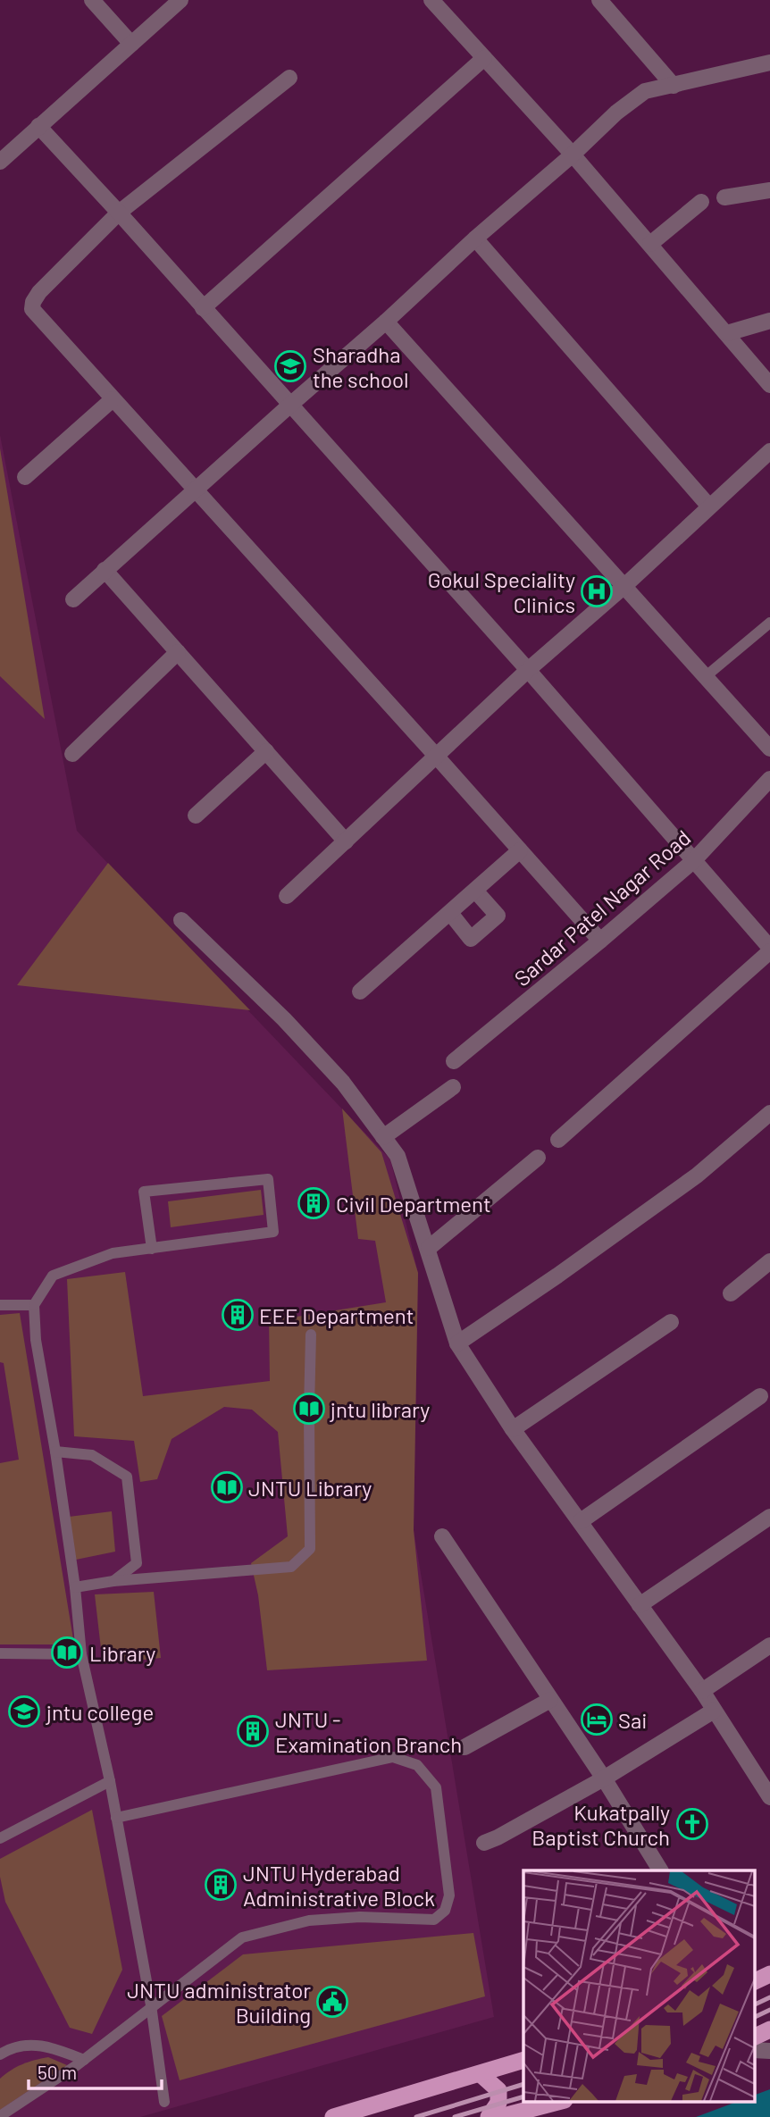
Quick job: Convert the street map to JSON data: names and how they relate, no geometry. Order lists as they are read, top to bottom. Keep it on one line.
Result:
{"streets":{"street":["Sardar Patel Nagar Road"]},"places":{"school or university":["Sharadha the school","jntu college"],"hospital":["Gokul Speciality Clinics"],"building":["Civil Department","EEE Department","JNTU - Examination Branch","JNTU Hyderabad Administrative Block"],"library":["jntu library","JNTU Library","Library"],"hotel":["Sai"],"church":["Kukatpally Baptist Church"],"public building":["JNTU administrator Building"]},"scale_bar":"50 m"}
